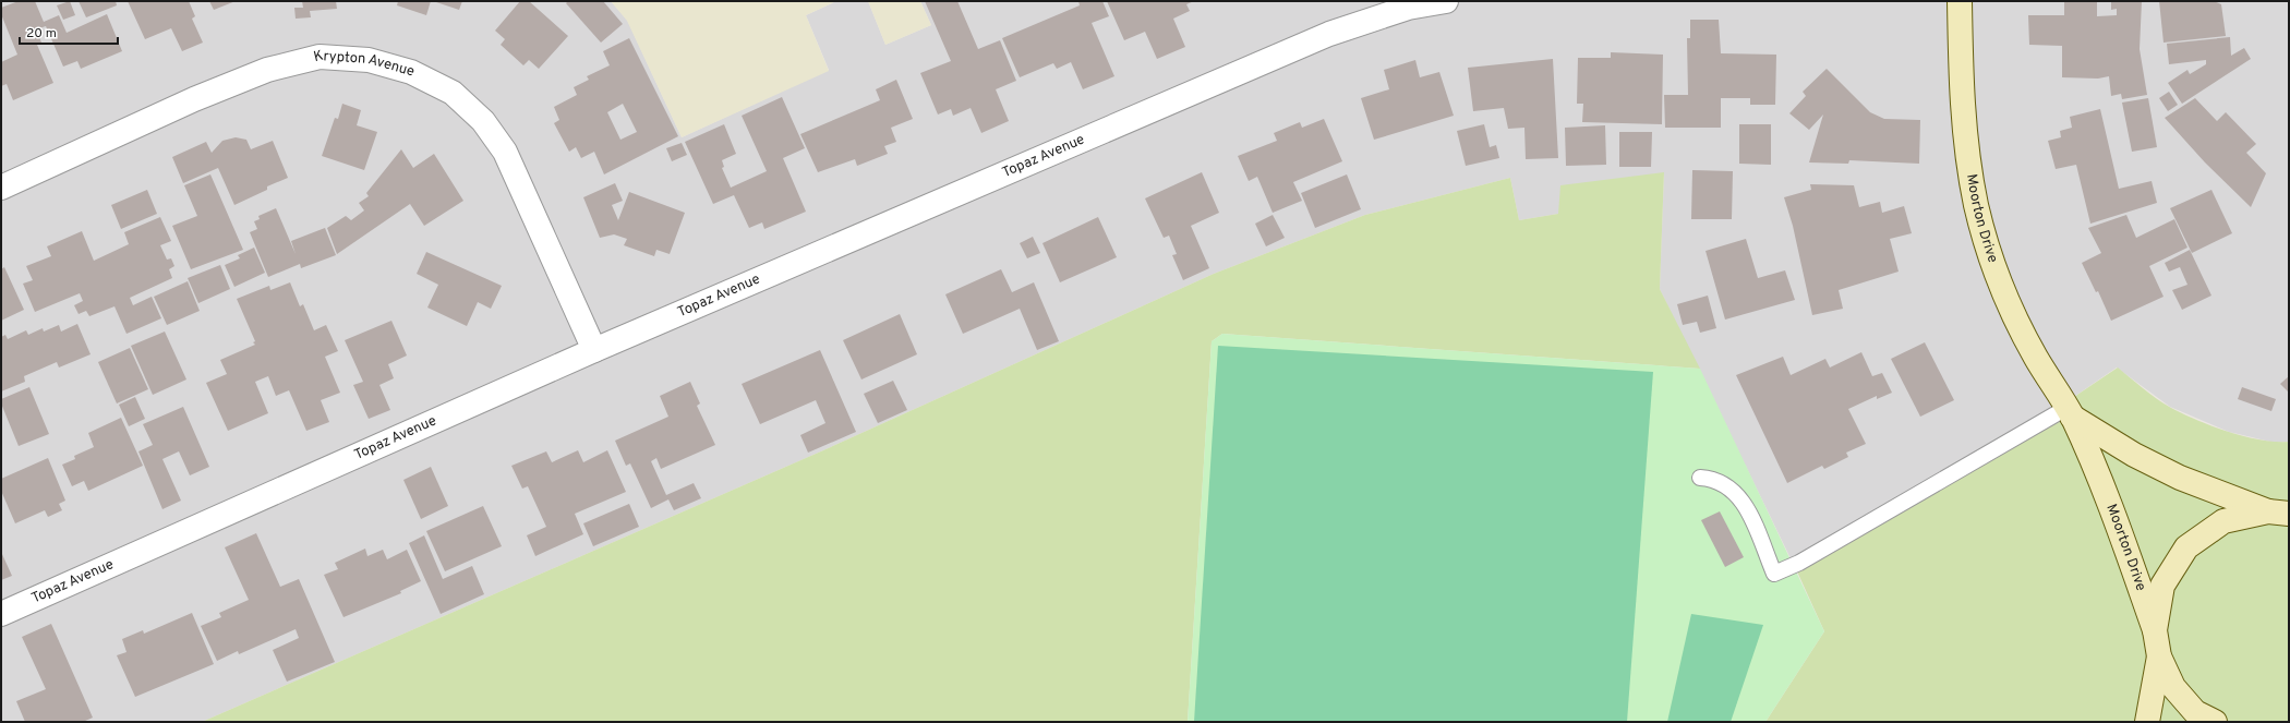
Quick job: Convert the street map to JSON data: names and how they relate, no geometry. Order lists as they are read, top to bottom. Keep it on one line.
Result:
{"streets":{"street":["Krypton Avenue","Topaz Avenue","Moorton Drive"]},"crossings":[["Krypton Avenue","Topaz Avenue"]],"scale_bar":"20 m"}
